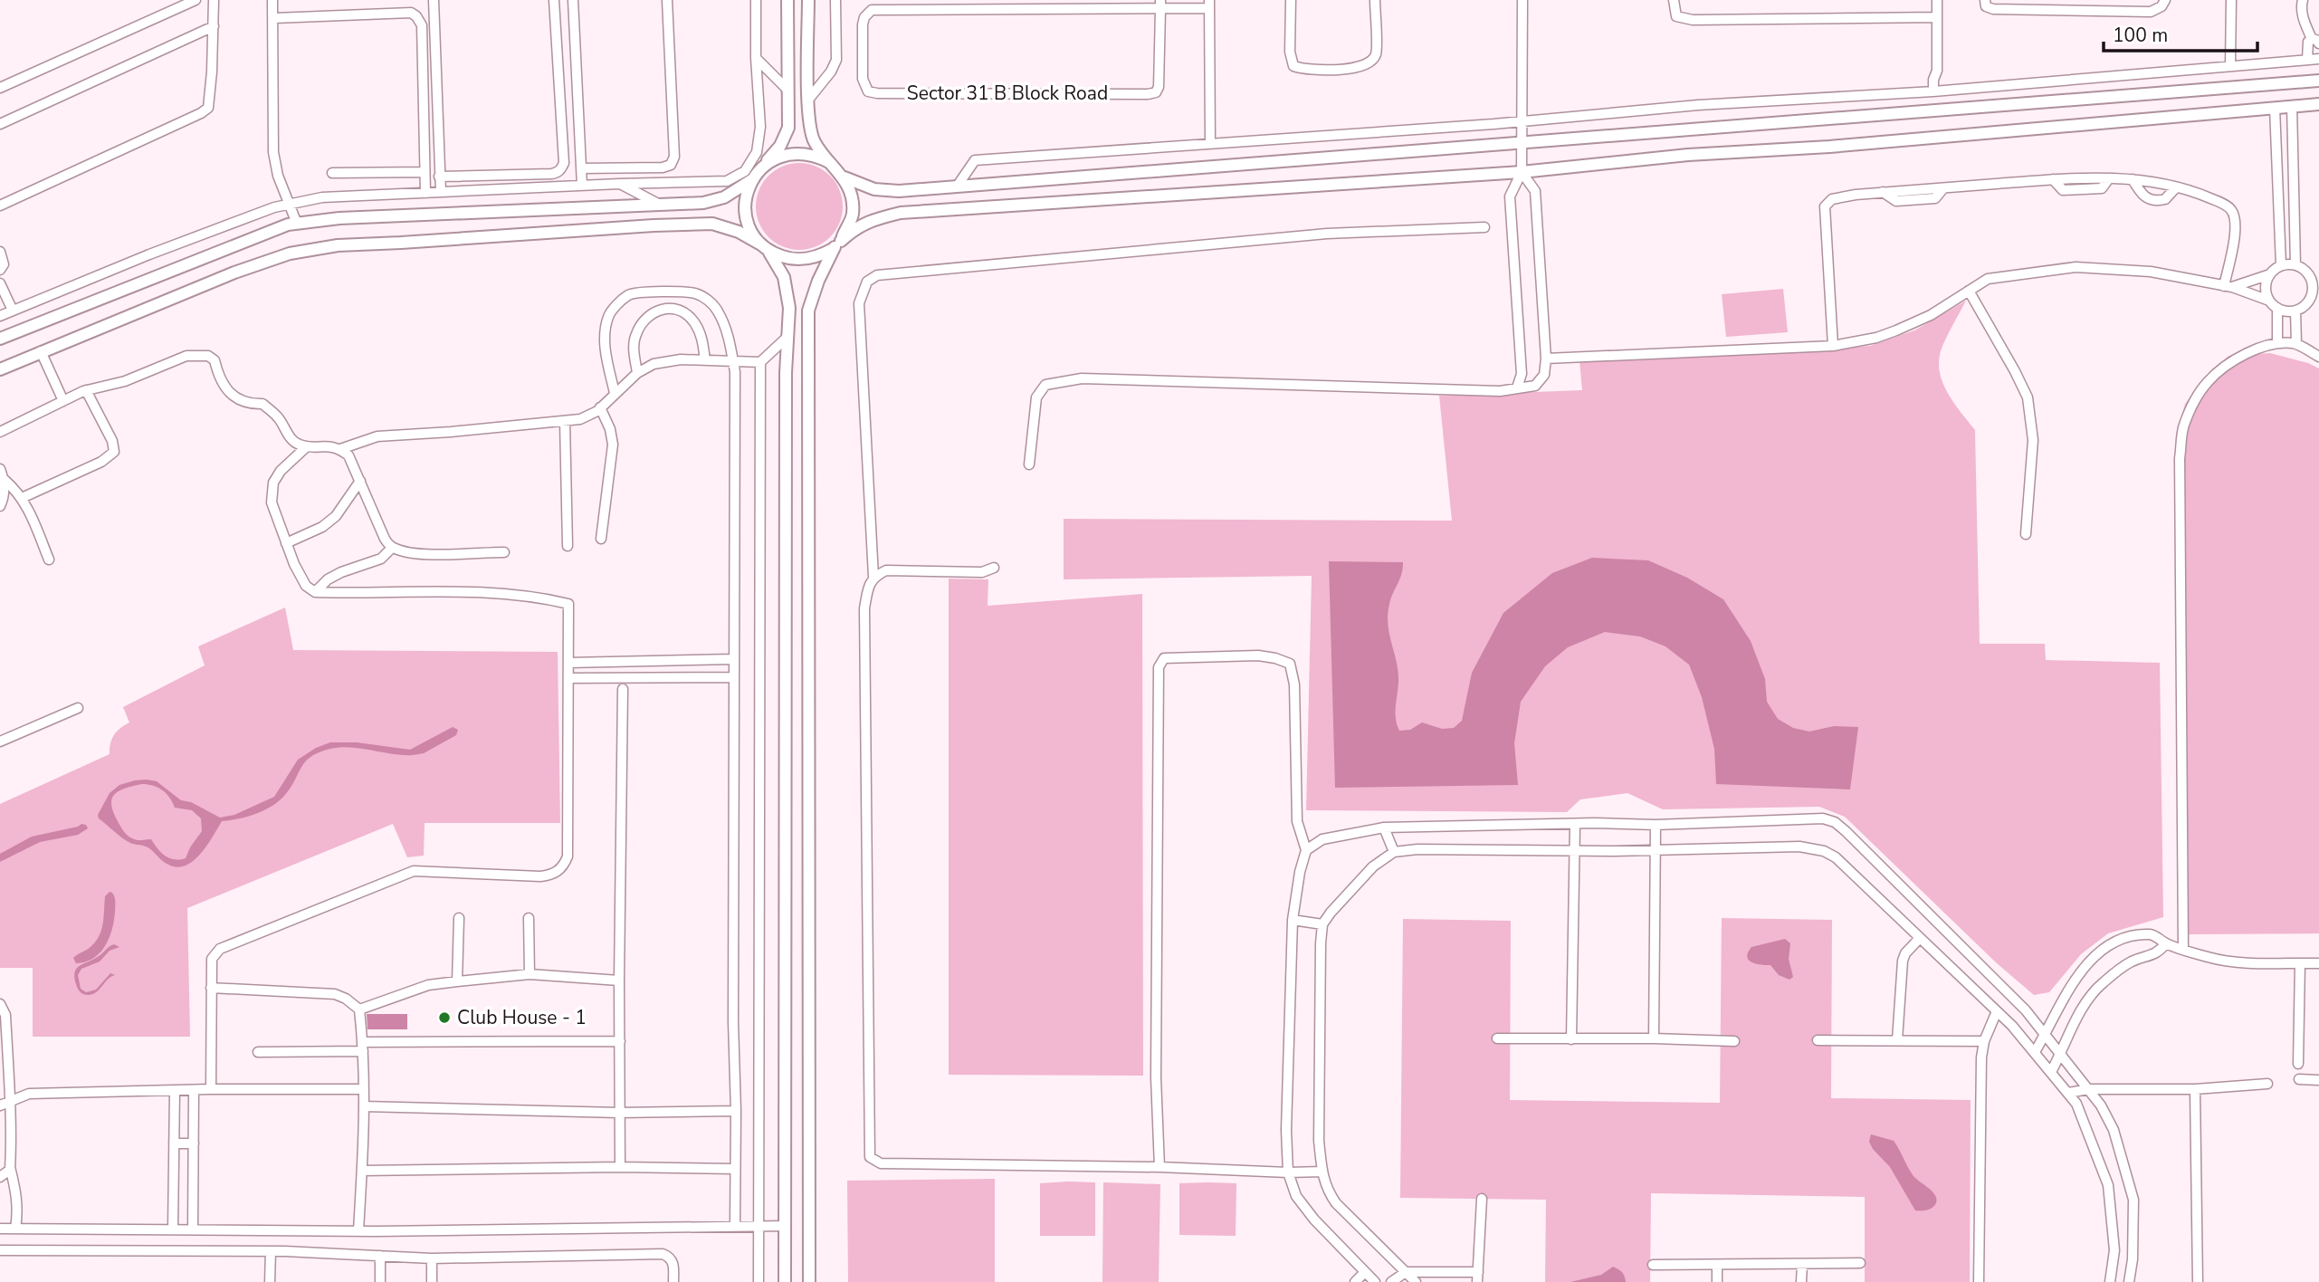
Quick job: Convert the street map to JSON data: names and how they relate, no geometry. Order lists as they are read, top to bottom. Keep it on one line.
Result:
{"streets":{"street":["Sector 31 B Block Road"]},"places":["Club House - 1"],"scale_bar":"100 m"}
